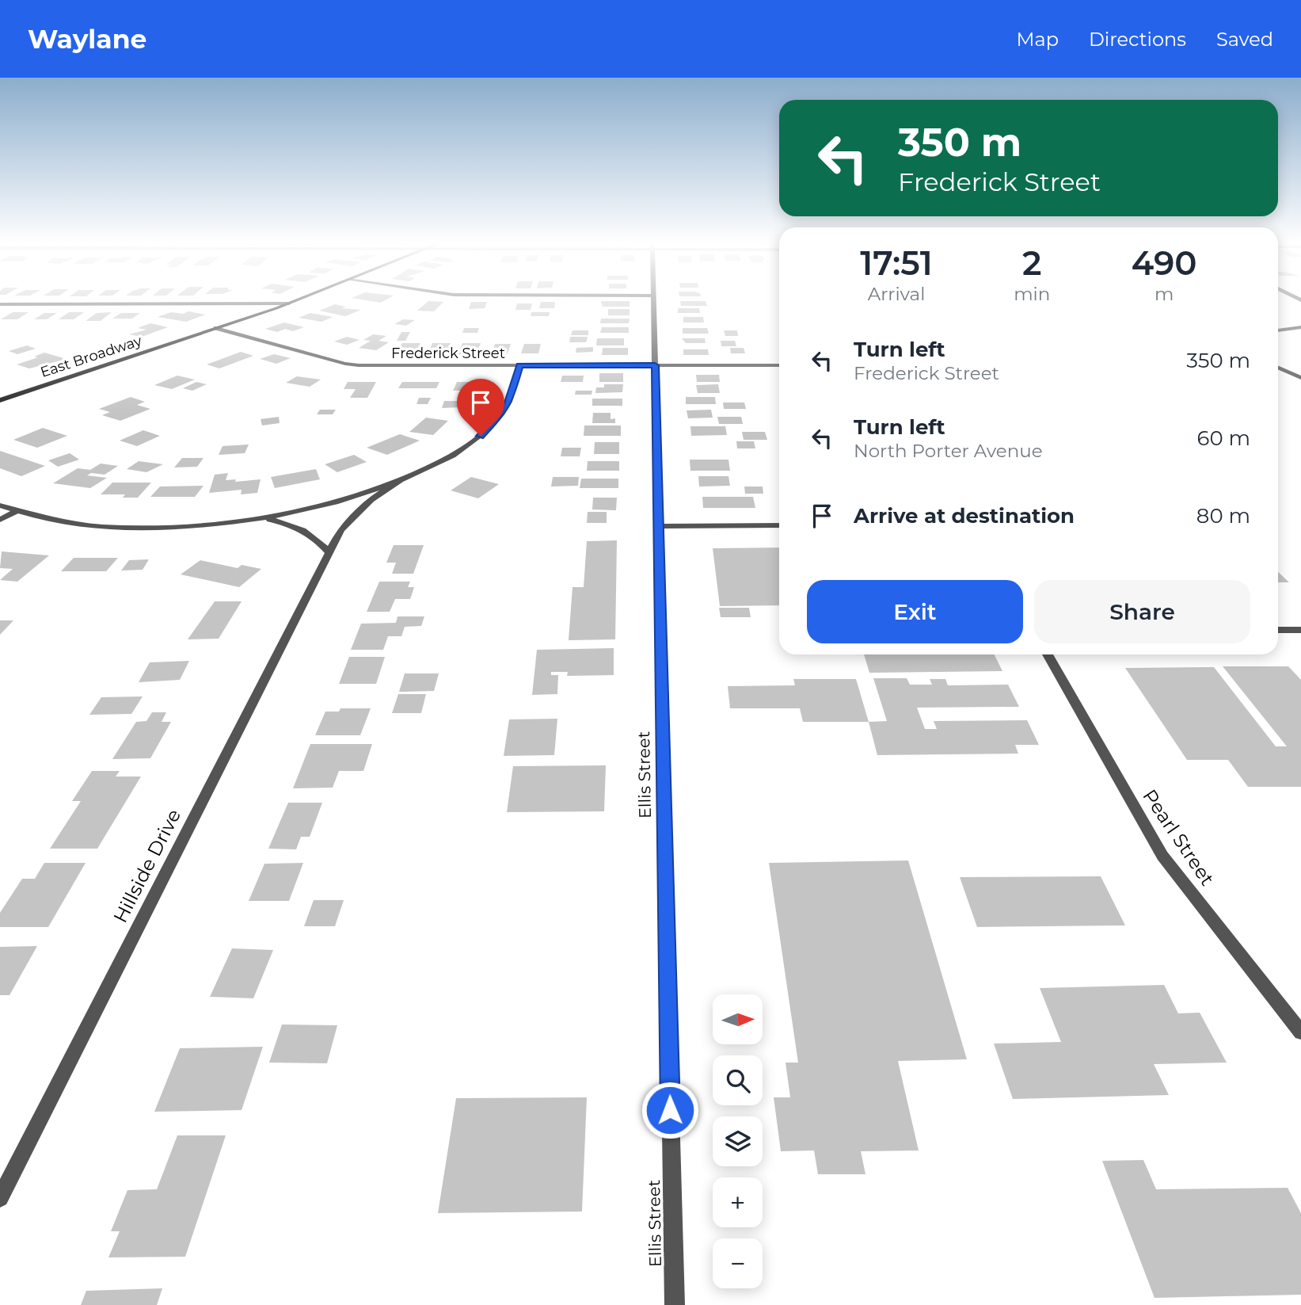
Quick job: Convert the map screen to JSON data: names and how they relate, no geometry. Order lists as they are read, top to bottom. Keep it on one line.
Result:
{"streets":{"main road":["East Broadway"],"street":["Frederick Street","Ellis Street","Pearl Street","Hillside Drive"]},"crossings":[["Frederick Street","East Broadway"],["Frederick Street","Ellis Street"]],"north":"right","page":{"header":"Waylane","nav":["Map","Directions","Saved"],"turn":["350 m","Frederick Street"],"eta":["17:51","Arrival","2","min","490","m"],"list":[{"name":"Turn left","note":"Frederick Street","value":"350 m"},{"name":"Turn left","note":"North Porter Avenue","value":"60 m"},{"name":"Arrive at destination","value":"80 m"}],"buttons":["Exit","Share"],"map_buttons":["+","−"]}}
